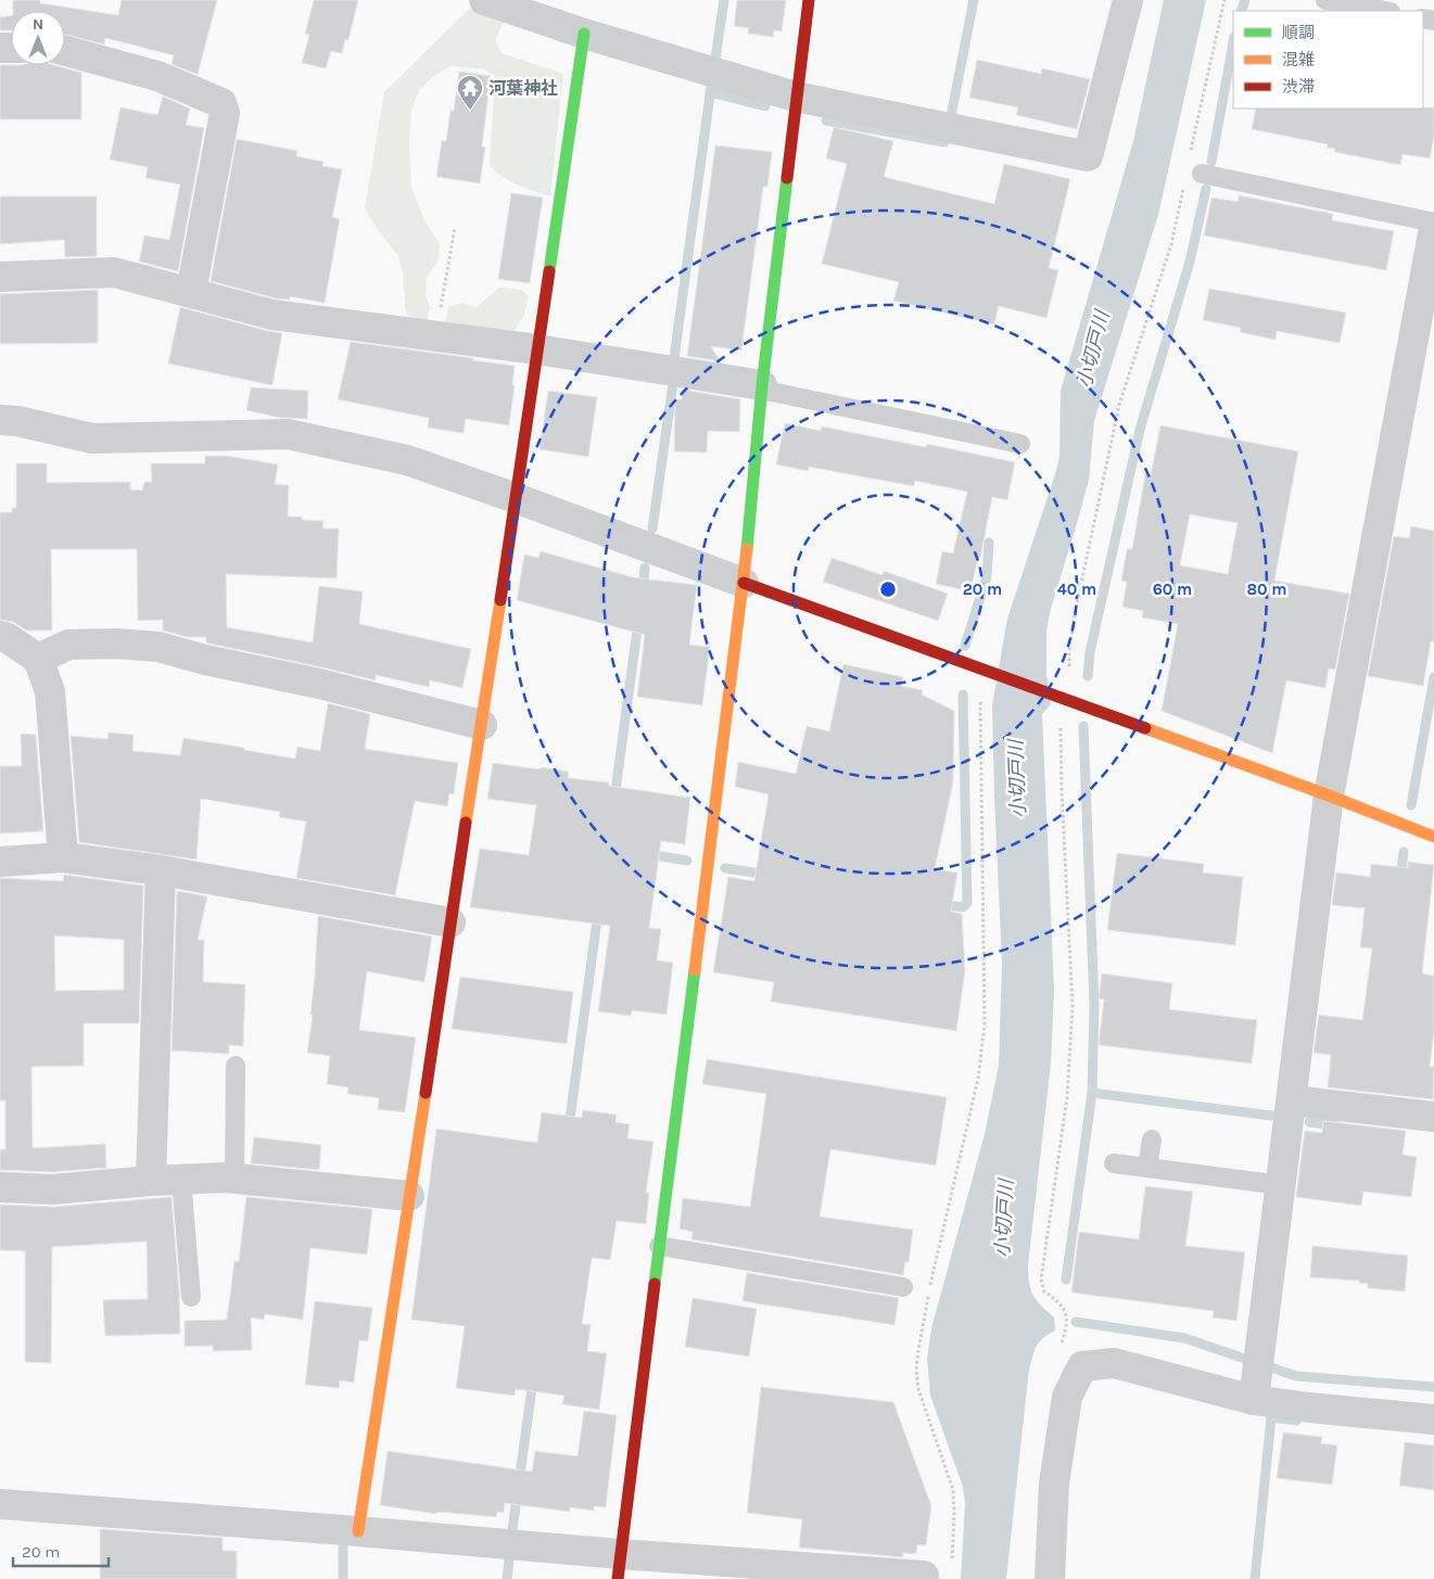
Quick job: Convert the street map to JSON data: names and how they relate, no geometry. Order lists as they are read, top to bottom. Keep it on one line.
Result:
{"water":["小切戸川"],"places":{"temple":["河葉神社"]},"legend":["順調","混雑","渋滞"],"scale_bar":"20 m","north":"top","rings":["20 m","40 m","60 m","80 m"]}
